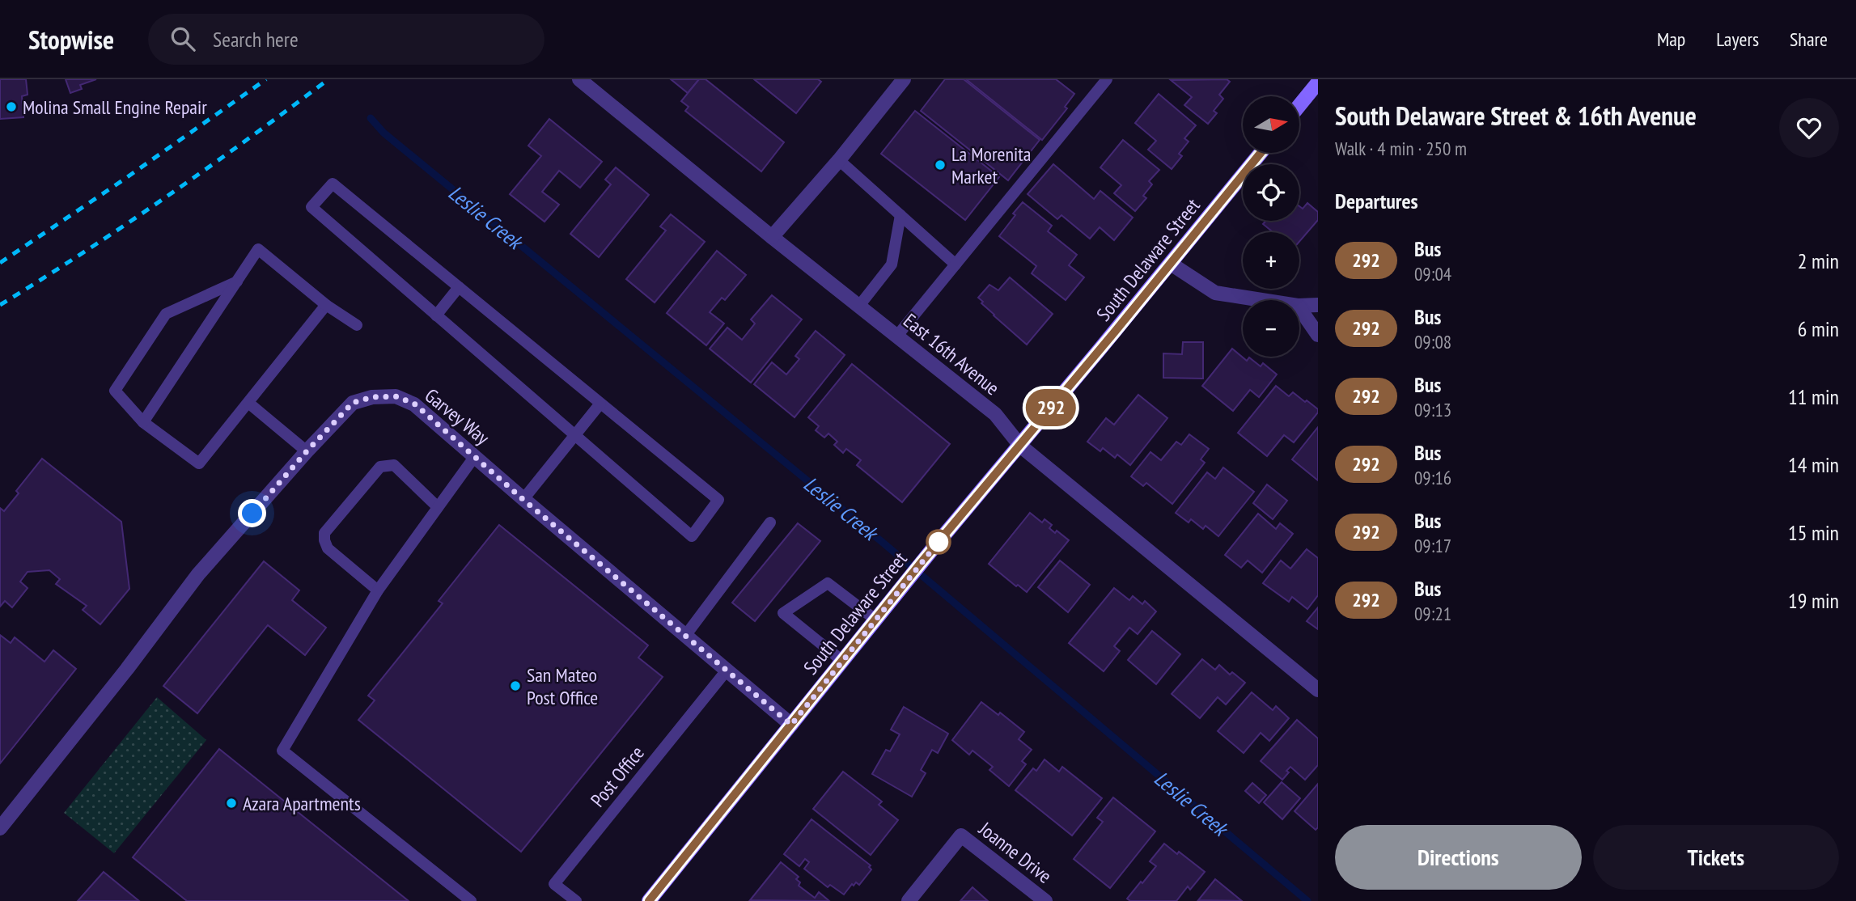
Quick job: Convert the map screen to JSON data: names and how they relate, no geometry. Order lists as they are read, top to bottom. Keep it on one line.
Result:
{"streets":{"main road":["South Delaware Street"],"street":["East 16th Avenue","Garvey Way","Joanne Drive"],"lane":["Post Office"]},"crossings":[["South Delaware Street","East 16th Avenue"],["South Delaware Street","Garvey Way"],["Garvey Way","Post Office"]],"water":["Leslie Creek"],"places":["Molina Small Engine Repair","La Morenita Market","San Mateo Post Office","Azara Apartments"],"lines":["bus line 292"],"north":"right","page":{"header":"Stopwise","search":"Search here","nav":["Map","Layers","Share"],"on_map":"292","heading":[["South Delaware Street & 16th Avenue","Walk · 4 min · 250 m"],"Departures"],"map_buttons":["+","−"],"list":[{"mark":"292","name":"Bus","note":"09:04","value":"2 min"},{"mark":"292","name":"Bus","note":"09:08","value":"6 min"},{"mark":"292","name":"Bus","note":"09:13","value":"11 min"},{"mark":"292","name":"Bus","note":"09:16","value":"14 min"},{"mark":"292","name":"Bus","note":"09:17","value":"15 min"},{"mark":"292","name":"Bus","note":"09:21","value":"19 min"}],"buttons":["Directions","Tickets"]}}
